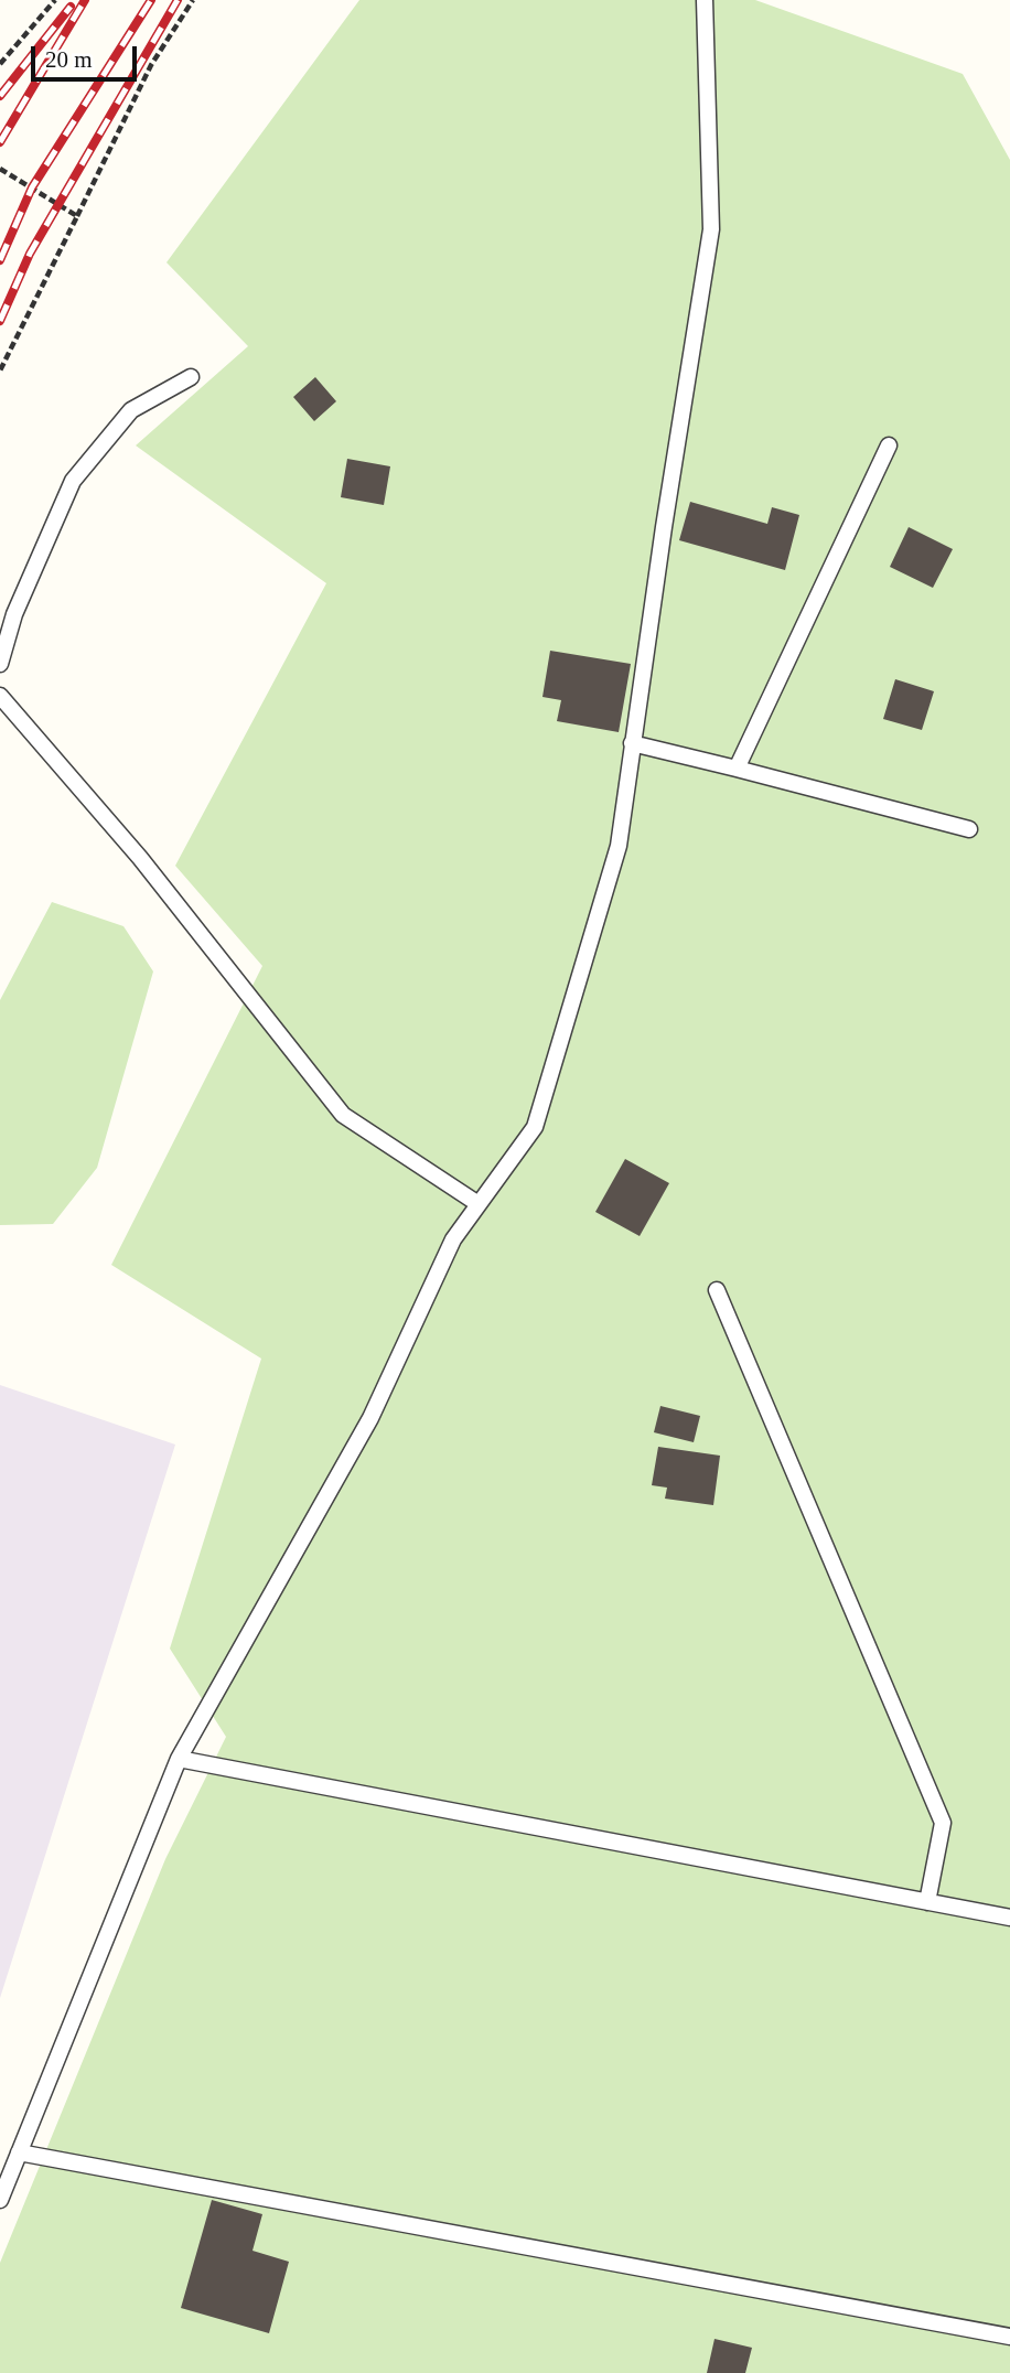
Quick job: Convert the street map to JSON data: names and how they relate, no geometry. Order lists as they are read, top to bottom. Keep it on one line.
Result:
{"scale_bar":"20 m"}
